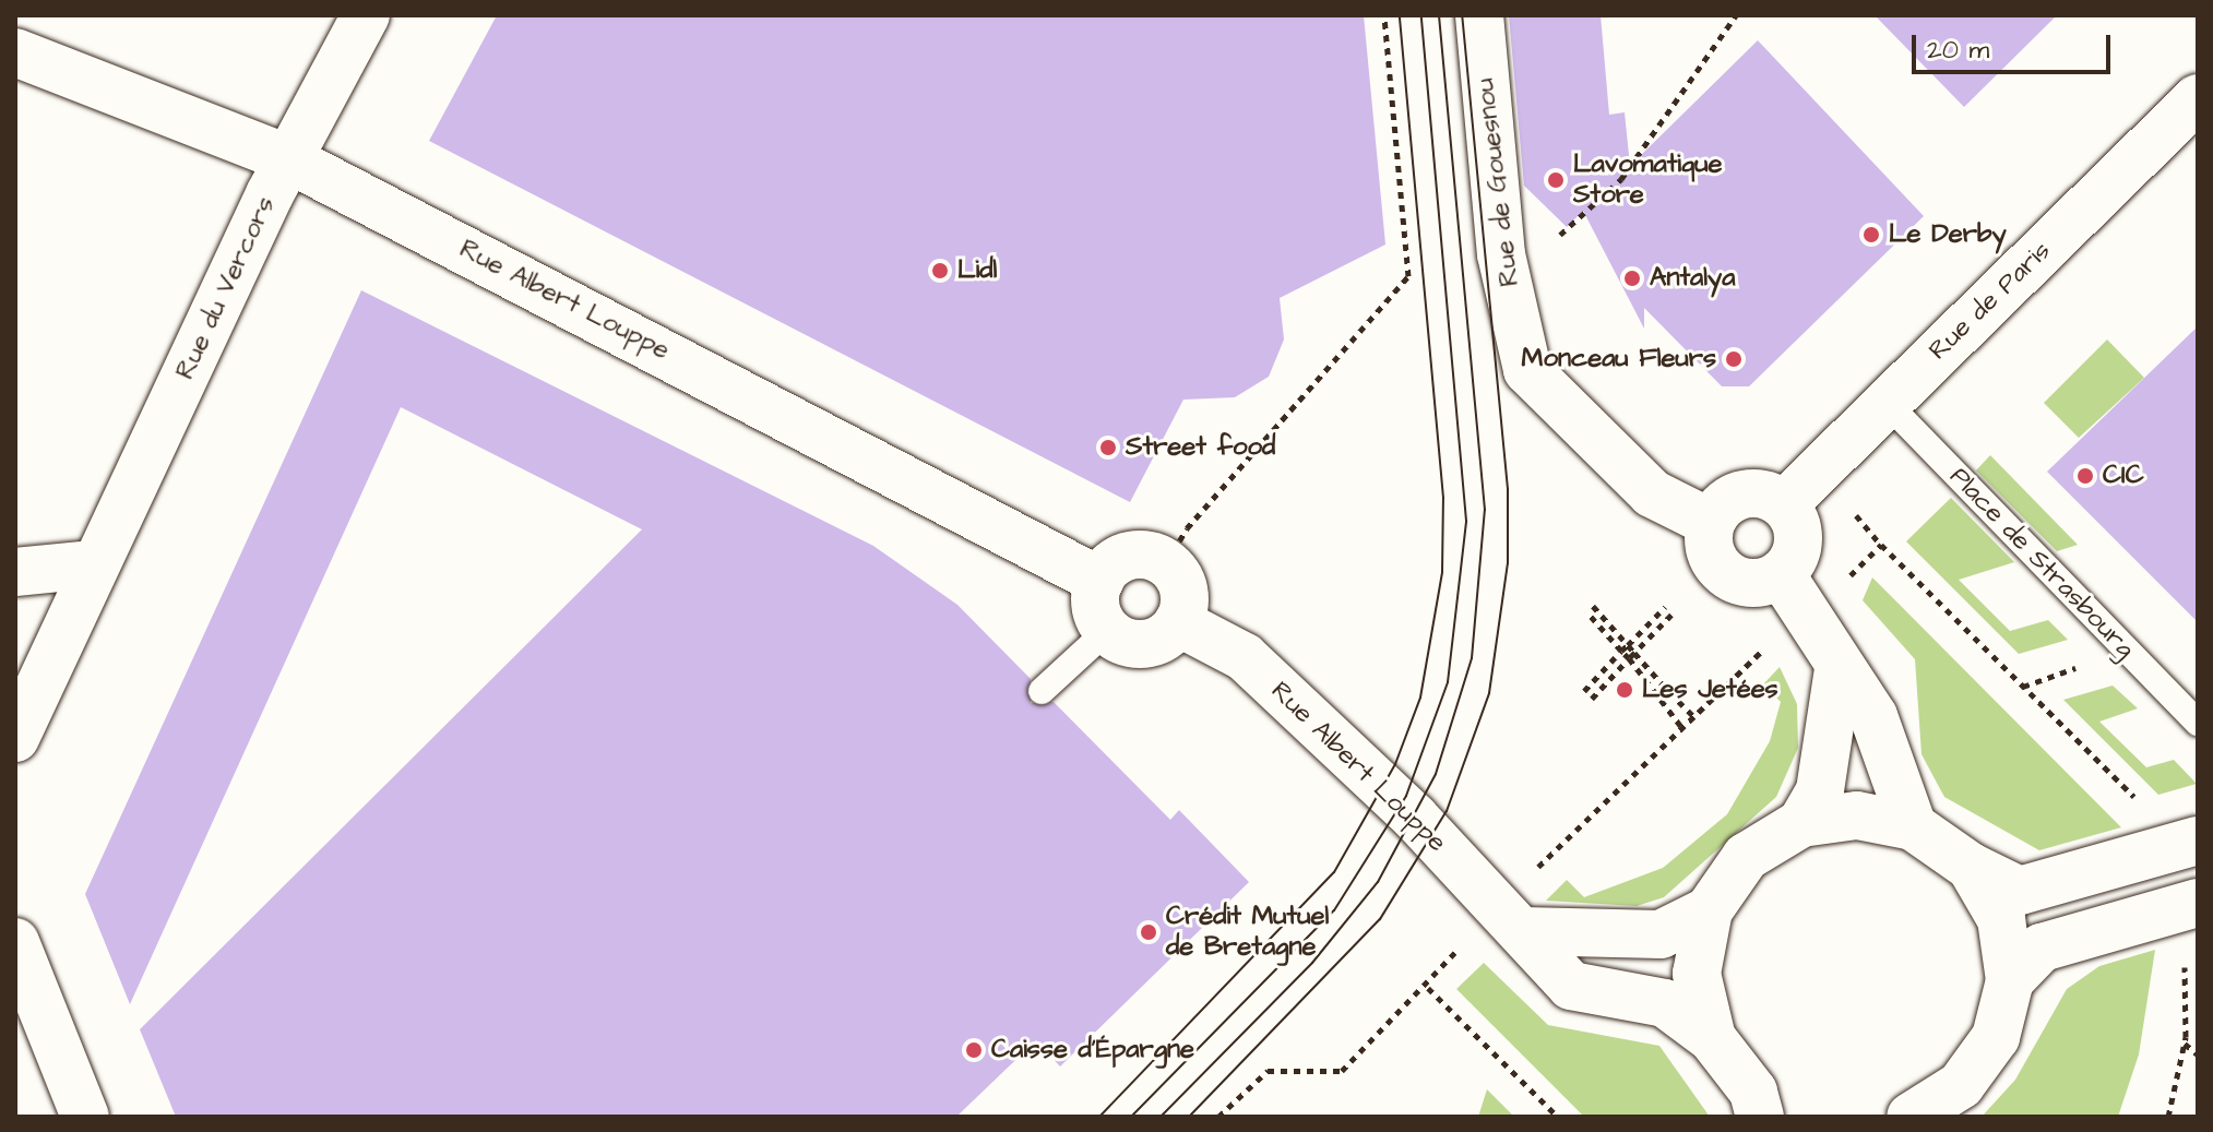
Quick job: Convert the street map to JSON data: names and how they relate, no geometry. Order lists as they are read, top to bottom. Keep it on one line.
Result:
{"streets":{"main road":["Rue de Gouesnou","Rue du Vercors","Rue Albert Louppe","Rue de Paris"],"lane":["Place de Strasbourg"]},"crossings":[["Rue de Gouesnou","Rue de Paris"],["Rue du Vercors","Rue Albert Louppe"],["Rue de Paris","Place de Strasbourg"]],"places":["Lavomatique Store","Le Derby","Lidl","Antalya","Monceau Fleurs","Street food","CIC","Les Jetées","Crédit Mutuel de Bretagne","Caisse d'Épargne"],"scale_bar":"20 m"}
